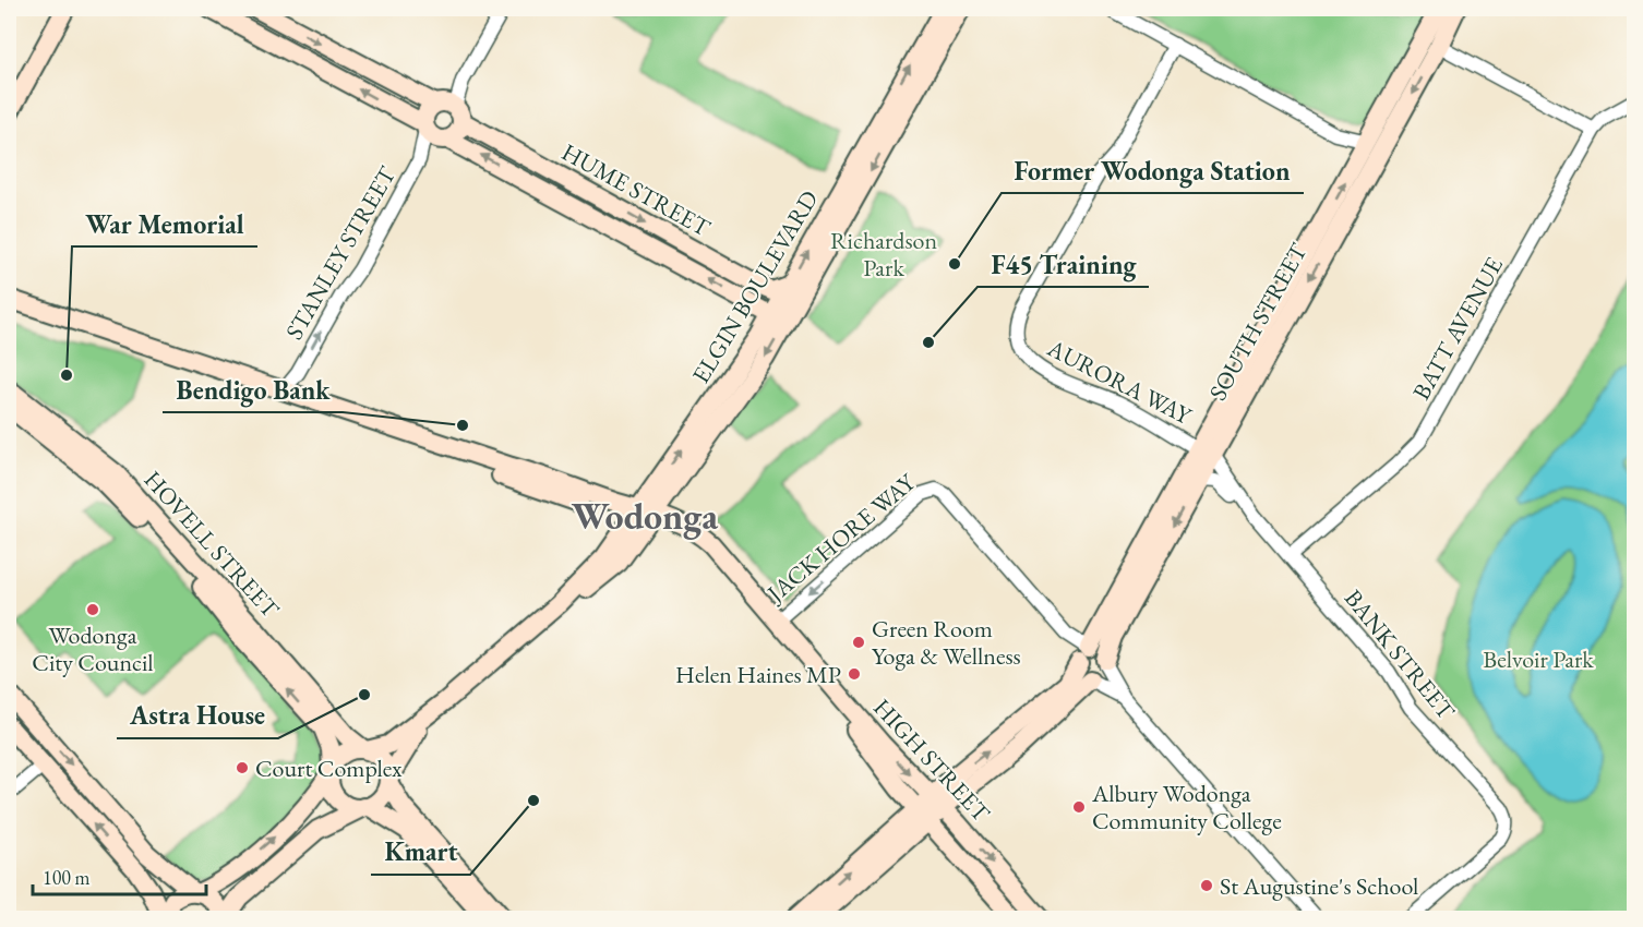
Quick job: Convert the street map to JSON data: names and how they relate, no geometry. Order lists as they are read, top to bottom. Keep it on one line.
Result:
{"streets":{"street":["HUME STREET","STANLEY STREET","ELGIN BOULEVARD","SOUTH STREET","BATT AVENUE","AURORA WAY","JACK HORE WAY","HOVELL STREET","BANK STREET","HIGH STREET"]},"crossings":[["HUME STREET","STANLEY STREET"],["HUME STREET","ELGIN BOULEVARD"],["STANLEY STREET","HIGH STREET"],["ELGIN BOULEVARD","HOVELL STREET"],["ELGIN BOULEVARD","HIGH STREET"],["SOUTH STREET","AURORA WAY"],["SOUTH STREET","JACK HORE WAY"],["SOUTH STREET","BANK STREET"],["SOUTH STREET","HIGH STREET"],["BATT AVENUE","BANK STREET"],["AURORA WAY","BANK STREET"],["JACK HORE WAY","HIGH STREET"]],"one_way":["STANLEY STREET"],"districts":["Wodonga"],"parks":["Richardson Park","Belvoir Park"],"places":["Former Wodonga Station","F45 Training","War Memorial","Bendigo Bank","Wodonga City Council","Green Room Yoga & Wellness","Helen Haines MP","Astra House","Court Complex","Kmart","Albury Wodonga Community College","St Augustine's School"],"scale_bar":"100 m"}
